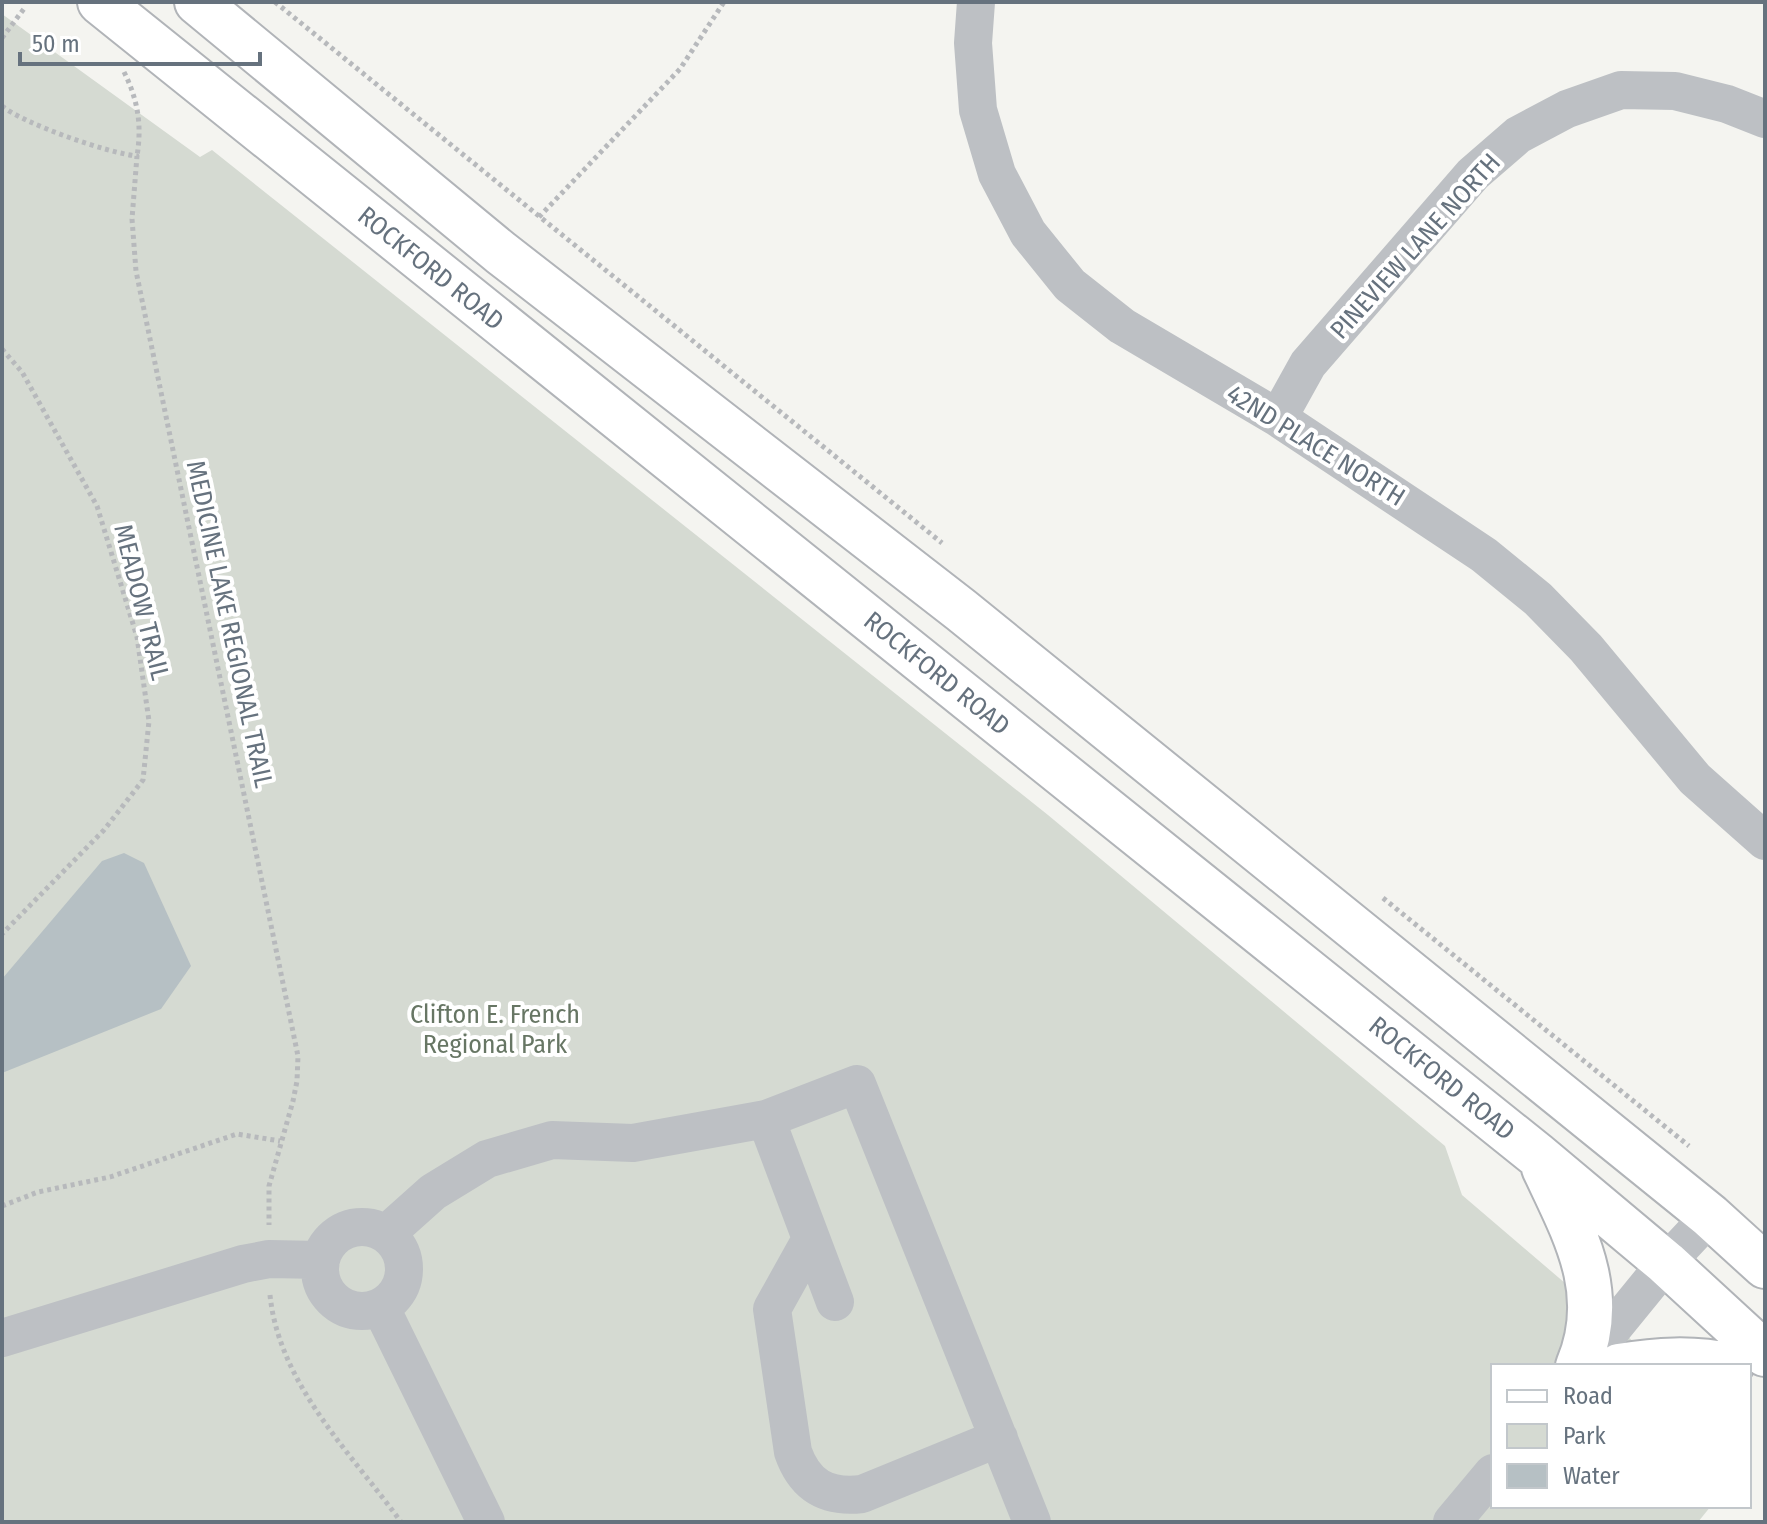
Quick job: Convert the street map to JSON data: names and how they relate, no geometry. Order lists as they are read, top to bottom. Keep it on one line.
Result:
{"streets":{"main road":["ROCKFORD ROAD"],"street":["PINEVIEW LANE NORTH","42ND PLACE NORTH"],"path":["MEADOW TRAIL","MEDICINE LAKE REGIONAL TRAIL"]},"crossings":[["PINEVIEW LANE NORTH","42ND PLACE NORTH"]],"parks":["Clifton E. French Regional Park"],"legend":["Road","Park","Water"],"scale_bar":"50 m"}
